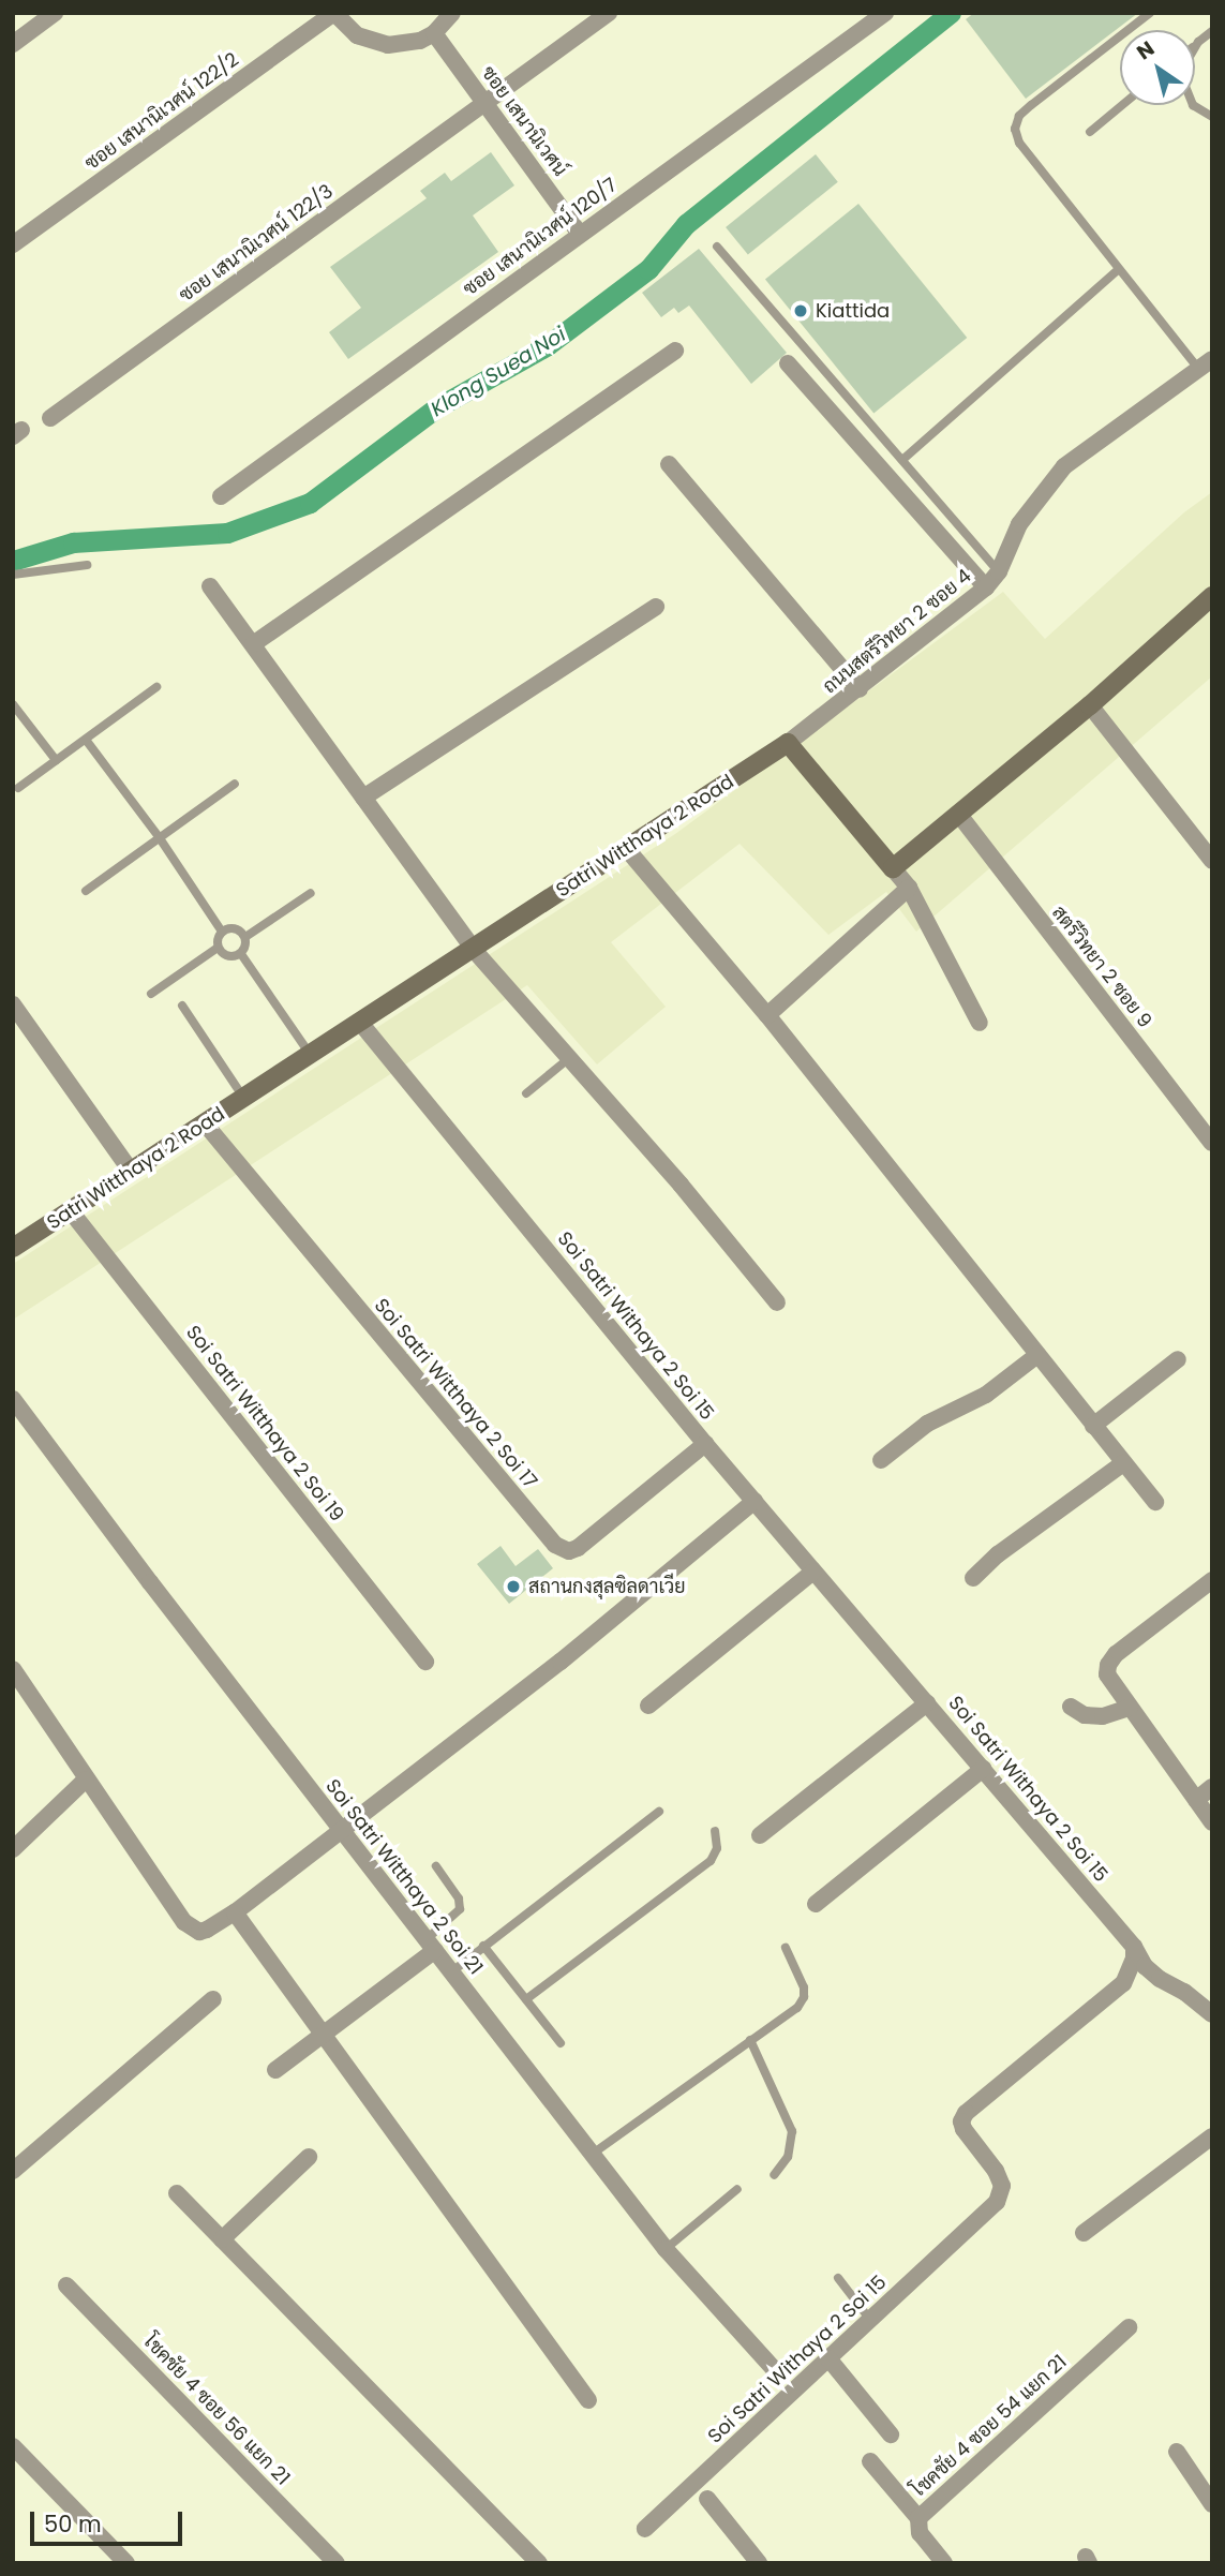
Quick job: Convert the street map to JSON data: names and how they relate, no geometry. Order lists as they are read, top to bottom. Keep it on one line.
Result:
{"streets":{"street":["ซอย เสนานิเวศน์ 122/2","ซอย เสนานิเวศน์","ซอย เสนานิเวศน์ 120/7","ซอย เสนานิเวศน์ 122/3","ถนนสตรีวิทยา 2 ซอย 4","Satri Witthaya 2 Road","สตรีวิทยา 2 ซอย 9","Soi Satri Withaya 2 Soi 15","Soi Satri Witthaya 2 Soi 17","Soi Satri Witthaya 2 Soi 19","Soi Satri Witthaya 2 Soi 21","โชคชัย 4 ซอย 56 แยก 21","โชคชัย 4 ซอย 54 แยก 21"]},"crossings":[["ซอย เสนานิเวศน์","ซอย เสนานิเวศน์ 120/7"],["ซอย เสนานิเวศน์","ซอย เสนานิเวศน์ 122/3"],["ถนนสตรีวิทยา 2 ซอย 4","Satri Witthaya 2 Road"],["Satri Witthaya 2 Road","Soi Satri Withaya 2 Soi 15"],["Satri Witthaya 2 Road","Soi Satri Witthaya 2 Soi 17"],["Satri Witthaya 2 Road","Soi Satri Witthaya 2 Soi 19"],["Soi Satri Withaya 2 Soi 15","Soi Satri Witthaya 2 Soi 17"]],"water":["Klong Suea Noi"],"places":["Kiattida","สถานกงสุลซิลดาเวีย"],"scale_bar":"50 m","north":"top left"}
